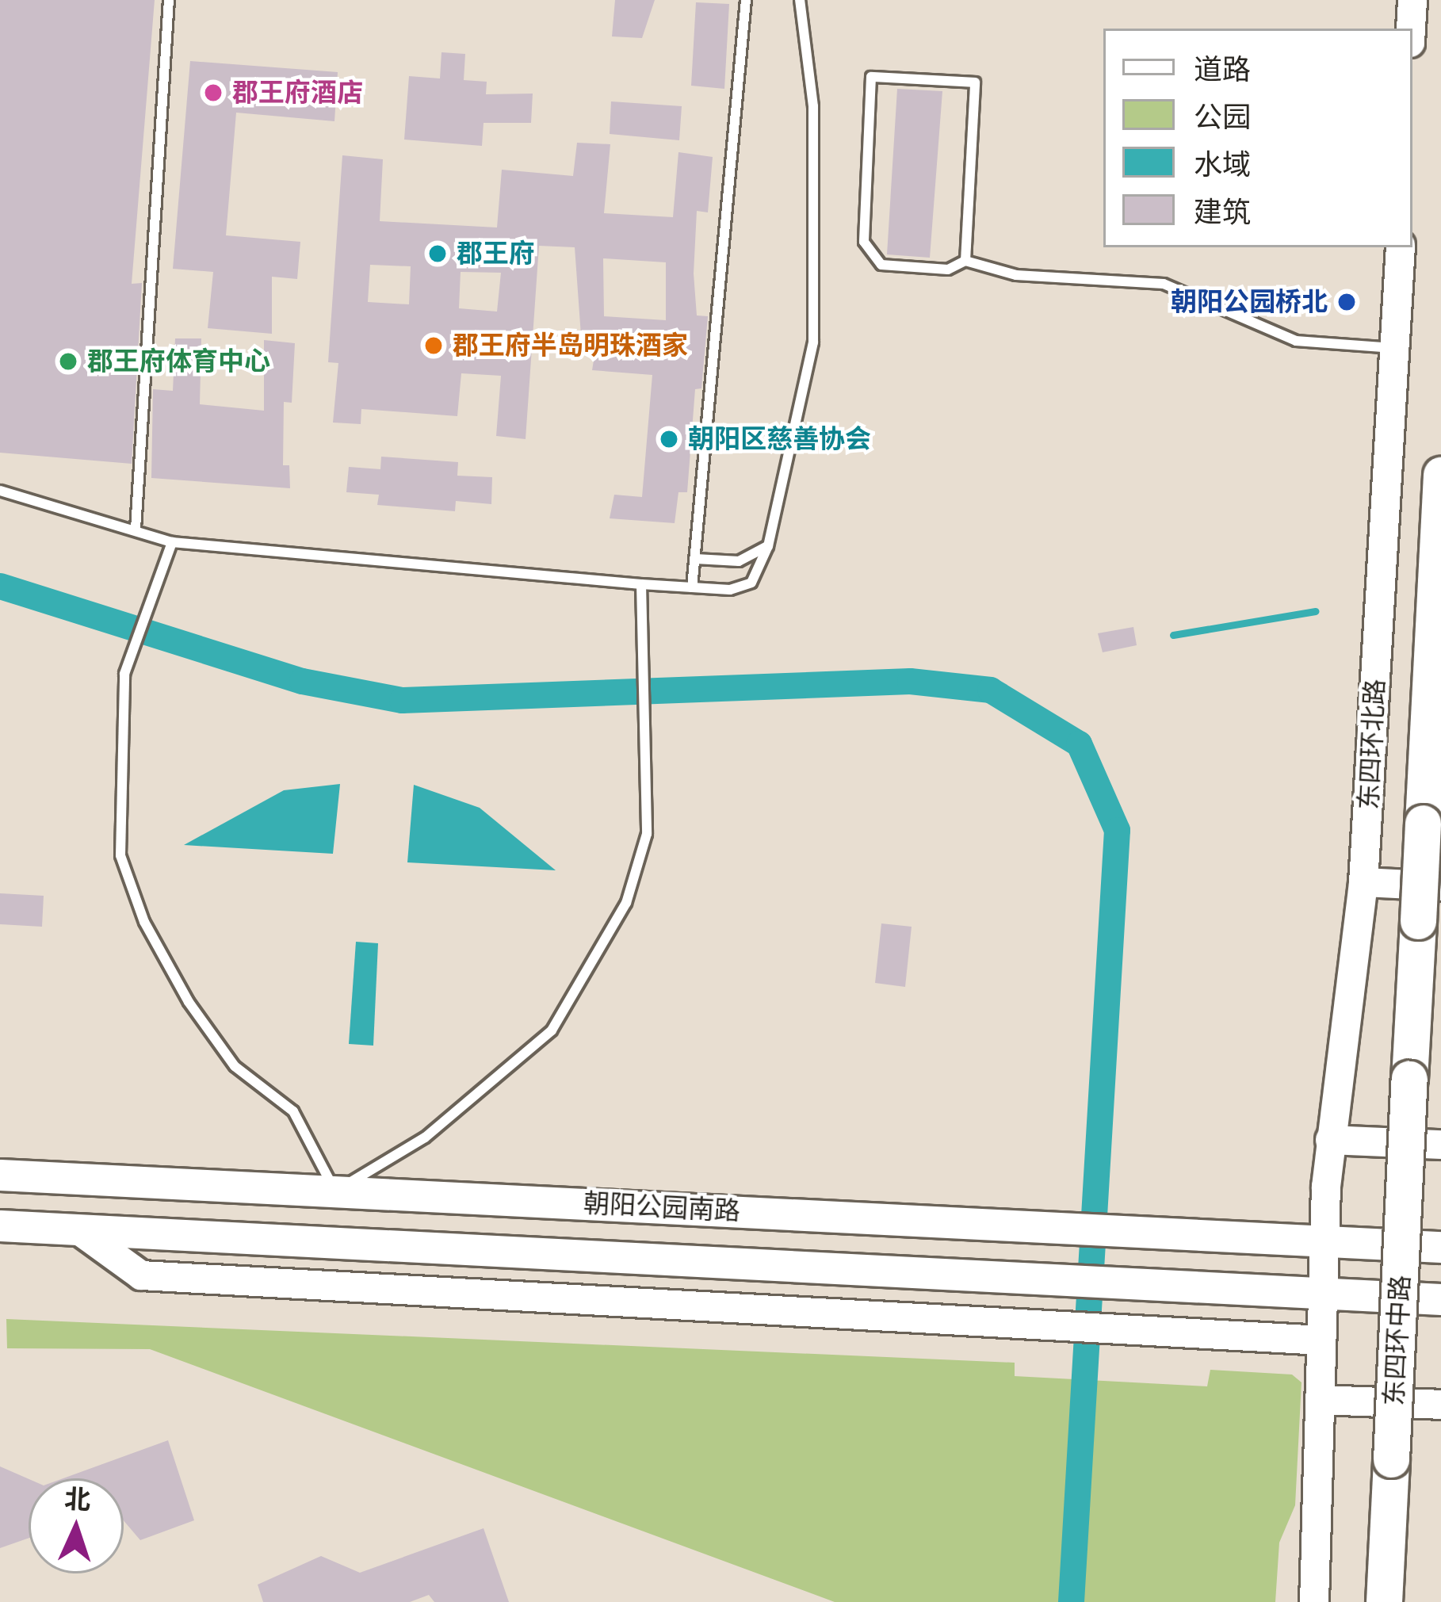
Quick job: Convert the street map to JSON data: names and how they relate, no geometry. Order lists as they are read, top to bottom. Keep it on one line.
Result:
{"streets":{"highway":["东四环北路","东四环中路"],"main road":["朝阳公园南路"]},"crossings":[["东四环北路","朝阳公园南路"],["东四环北路","东四环中路"]],"places":["郡王府酒店","郡王府","朝阳公园桥北","郡王府半岛明珠酒家","郡王府体育中心","朝阳区慈善协会"],"legend":["道路","公园","水域","建筑"],"north":"top"}
